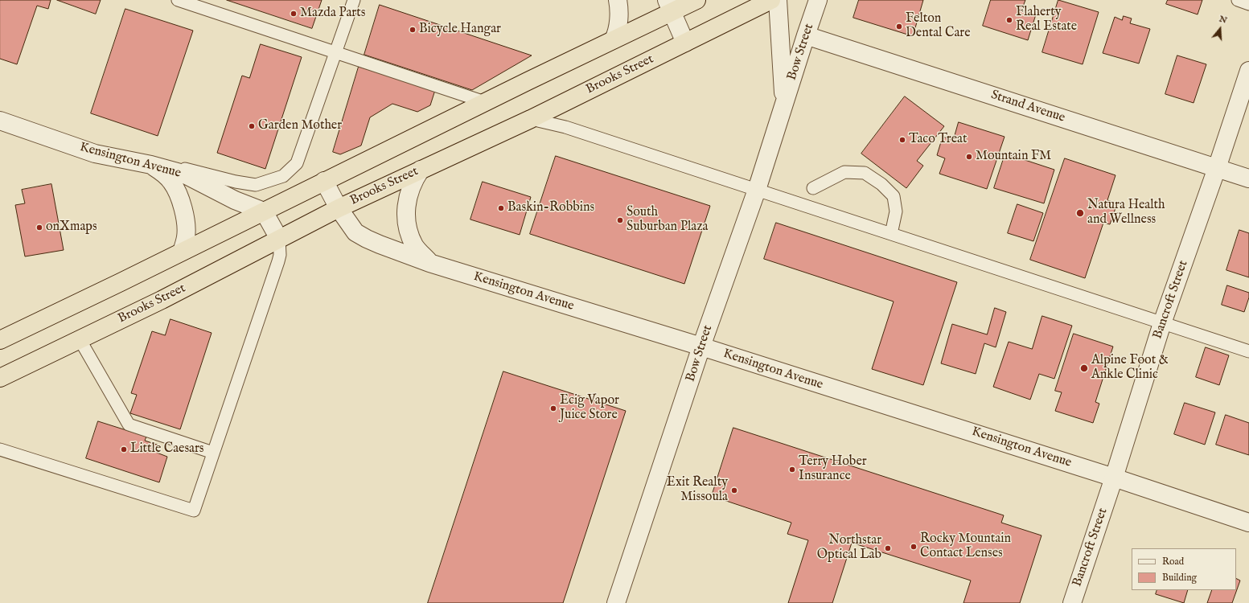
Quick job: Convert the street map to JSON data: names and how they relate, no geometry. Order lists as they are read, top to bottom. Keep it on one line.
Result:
{"streets":{"highway":["Brooks Street"],"street":["Bow Street","Strand Avenue","Kensington Avenue","Bancroft Street"]},"crossings":[["Bow Street","Strand Avenue"],["Bow Street","Kensington Avenue"],["Brooks Street","Kensington Avenue"],["Strand Avenue","Bancroft Street"],["Kensington Avenue","Bancroft Street"]],"places":["Mazda Parts","Flaherty Real Estate","Felton Dental Care","Bicycle Hangar","Garden Mother","Taco Treat","Mountain FM","Baskin-Robbins","Natura Health and Wellness","South Suburban Plaza","onXmaps","Alpine Foot & Ankle Clinic","Ecig Vapor Juice Store","Little Caesars","Terry Hober Insurance","Exit Realty Missoula","Rocky Mountain Contact Lenses","Northstar Optical Lab"],"legend":["Road","Building"],"north":"top"}
